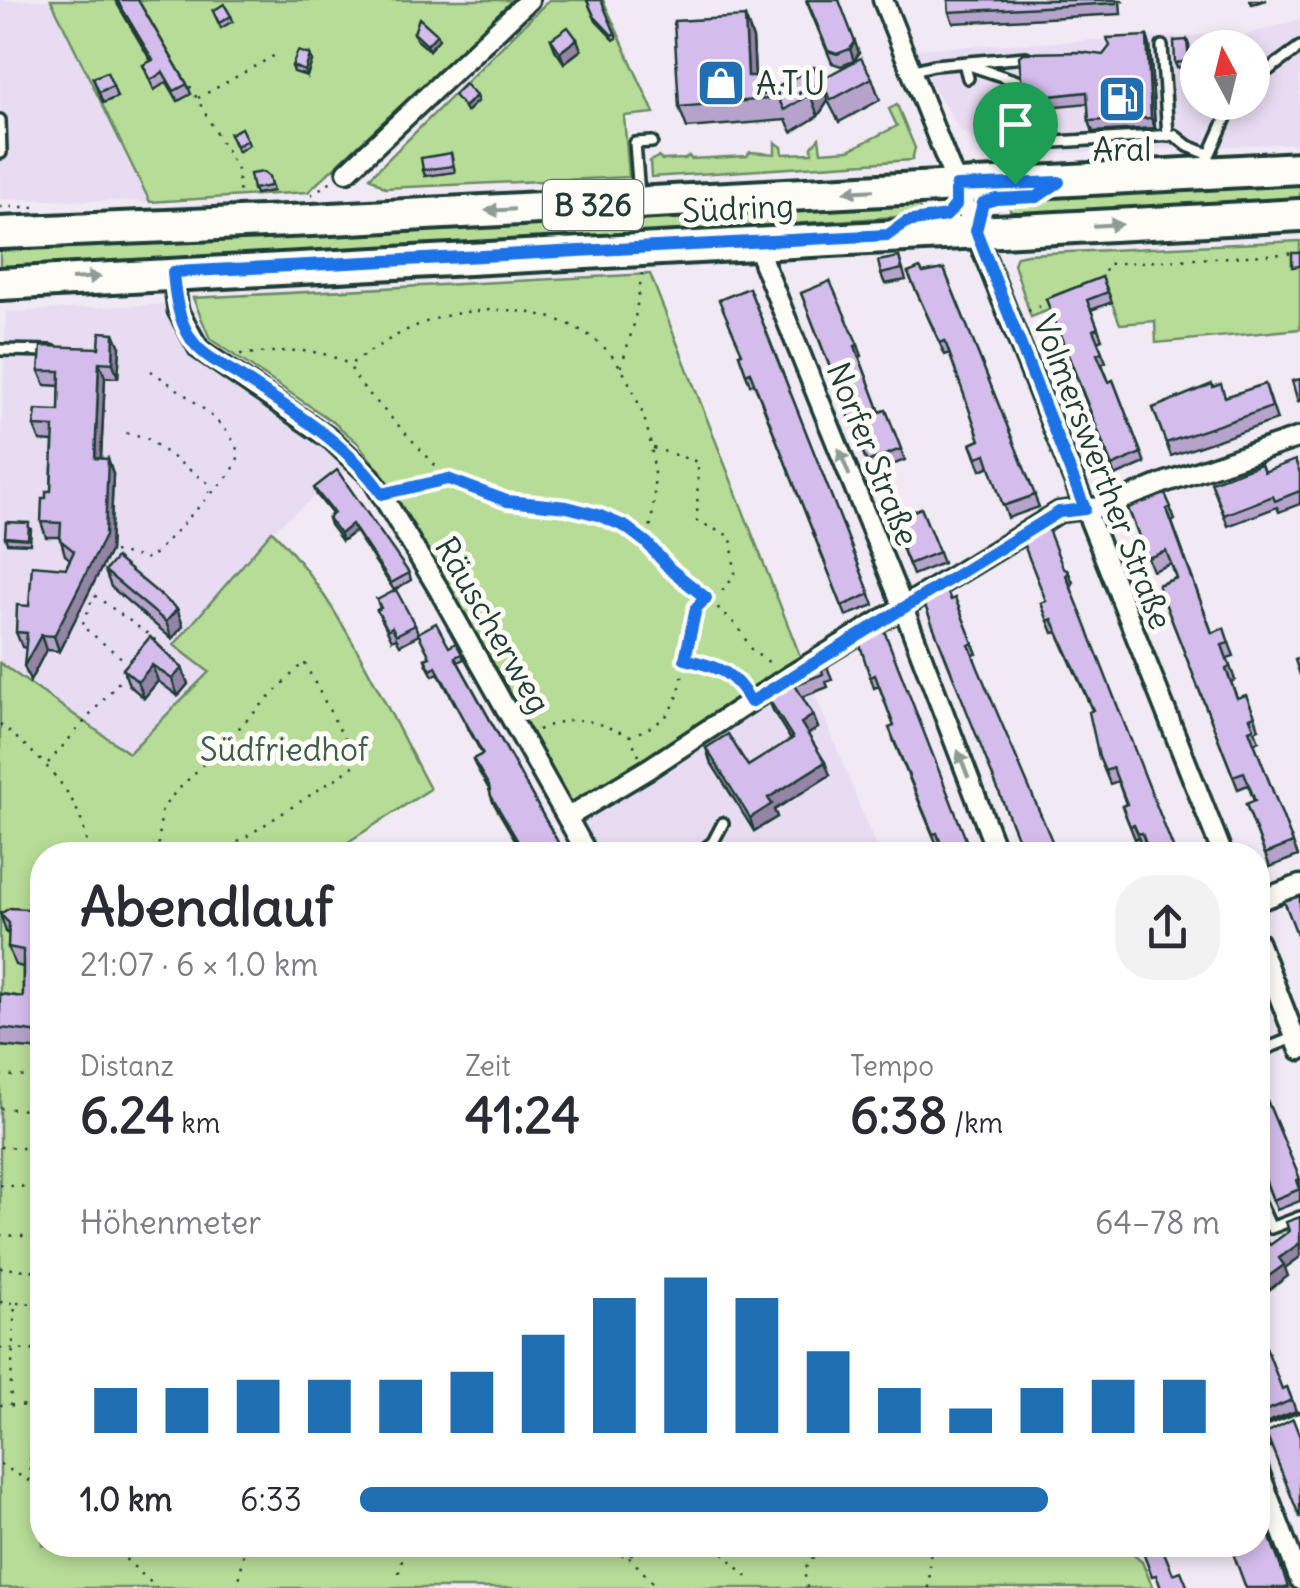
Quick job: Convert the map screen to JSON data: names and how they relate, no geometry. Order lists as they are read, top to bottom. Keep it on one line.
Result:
{"streets":{"main road":["B 326","Südring"],"street":["Norfer Straße","Volmerswerther Straße","Räuscherweg"]},"crossings":[["B 326","Südring"],["B 326","Volmerswerther Straße"],["Südring","Norfer Straße"],["Südring","Volmerswerther Straße"],["Südring","Räuscherweg"]],"one_way":["Norfer Straße"],"parks":["Südfriedhof"],"places":{"shop":["A.T.U"],"fuel station":["Aral"]},"north":"top","page":{"heading":["Abendlauf","21:07 · 6 × 1.0 km"],"stats":[["Distanz","6.24 km"],["Zeit","41:24"],["Tempo","6:38 /km"]],"chart":["Höhenmeter","64–78 m"],"list":[{"name":"1.0 km","note":"6:33"}]}}
